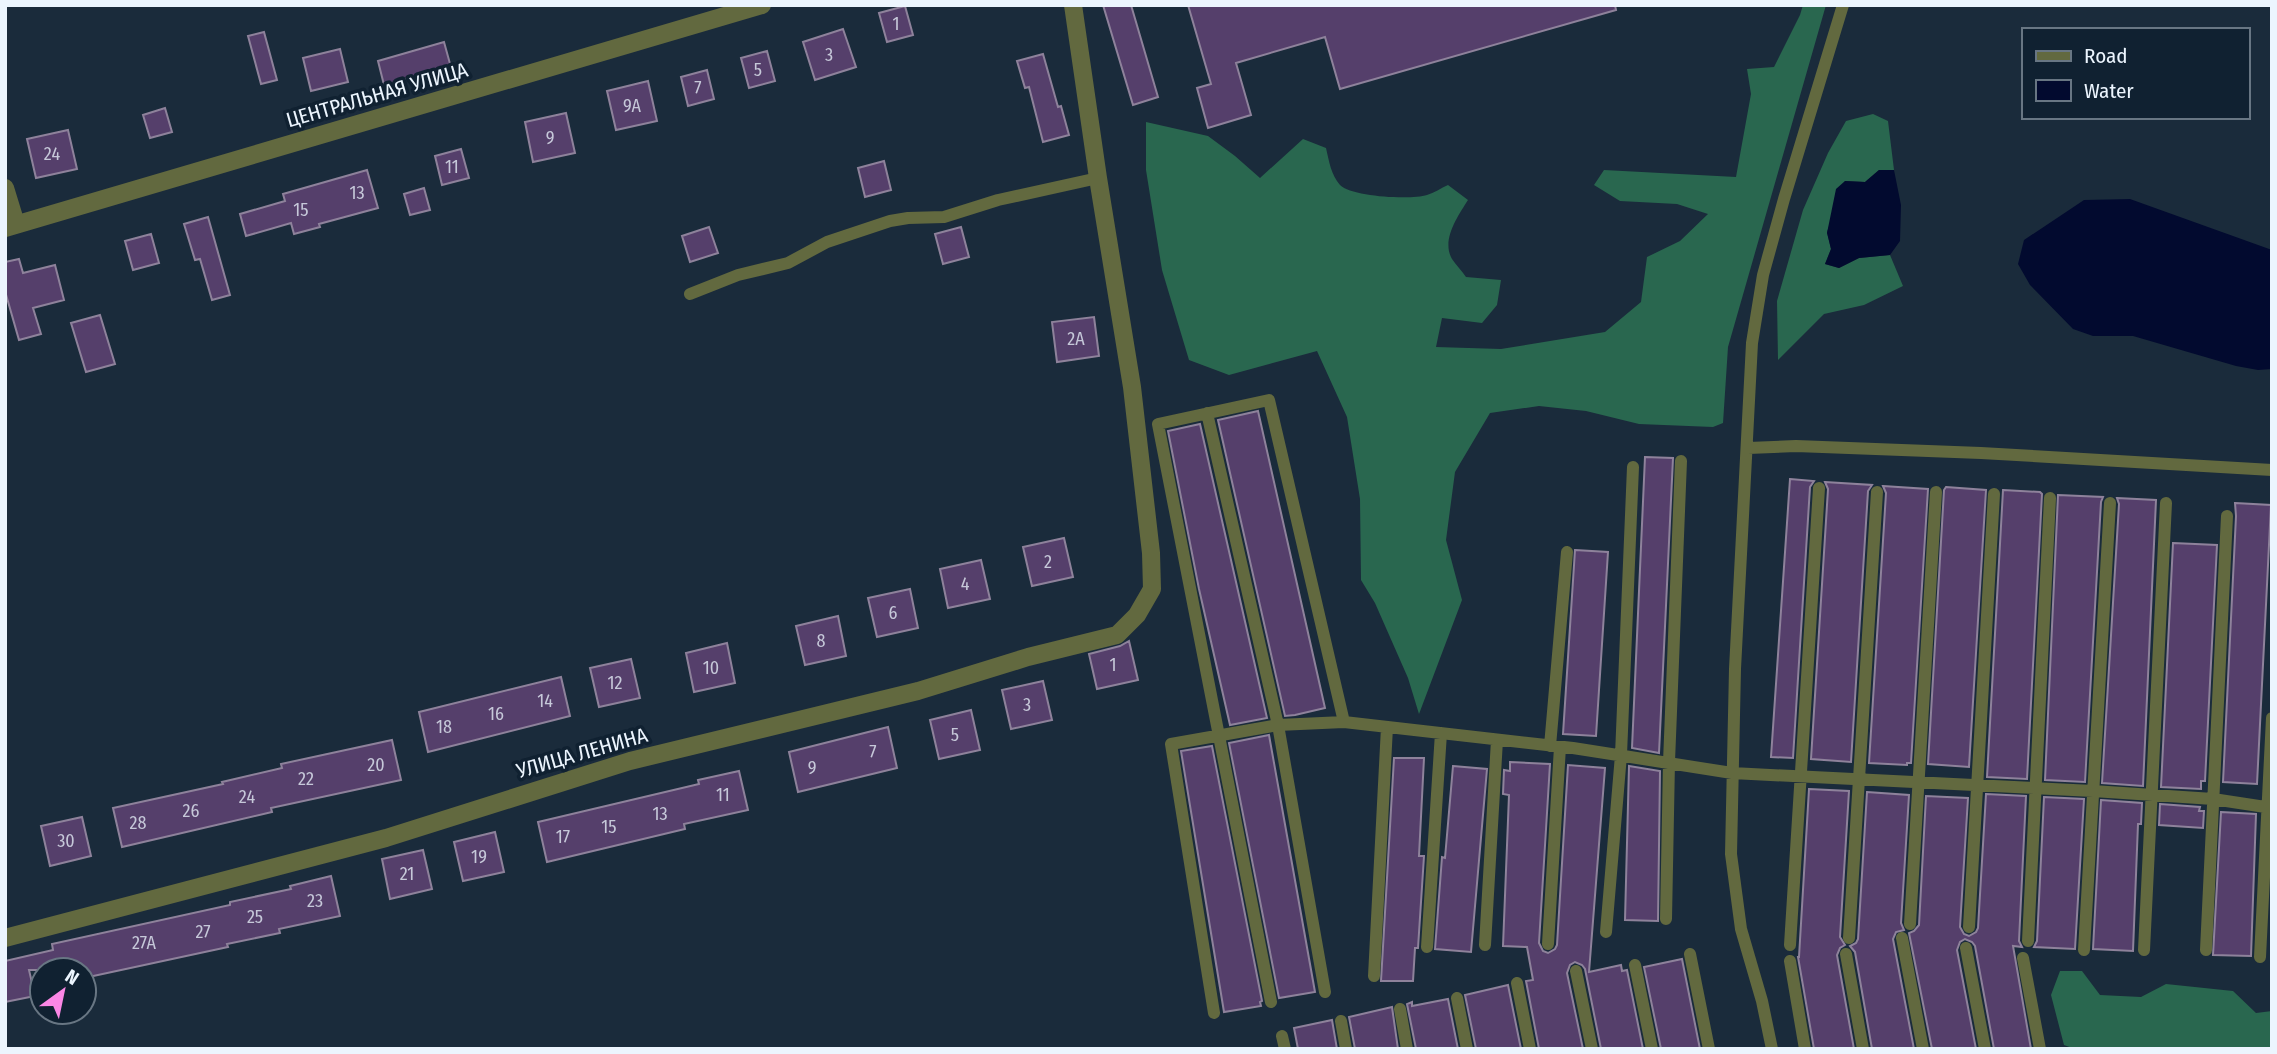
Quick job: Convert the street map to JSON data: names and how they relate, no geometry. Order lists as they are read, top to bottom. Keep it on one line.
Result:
{"streets":{"street":["ЦЕНТРАЛЬНАЯ УЛИЦА","УЛИЦА ЛЕНИНА"]},"house_numbers":["1","3","5","7","9А","9","24","11","13","15","2А","2","4","6","8","1","10","12","14","3","16","18","5","7","20","9","22","11","24","26","13","28","15","17","30","19","21","23","25","27","27А"],"legend":["Road","Water"],"north":"top right"}
